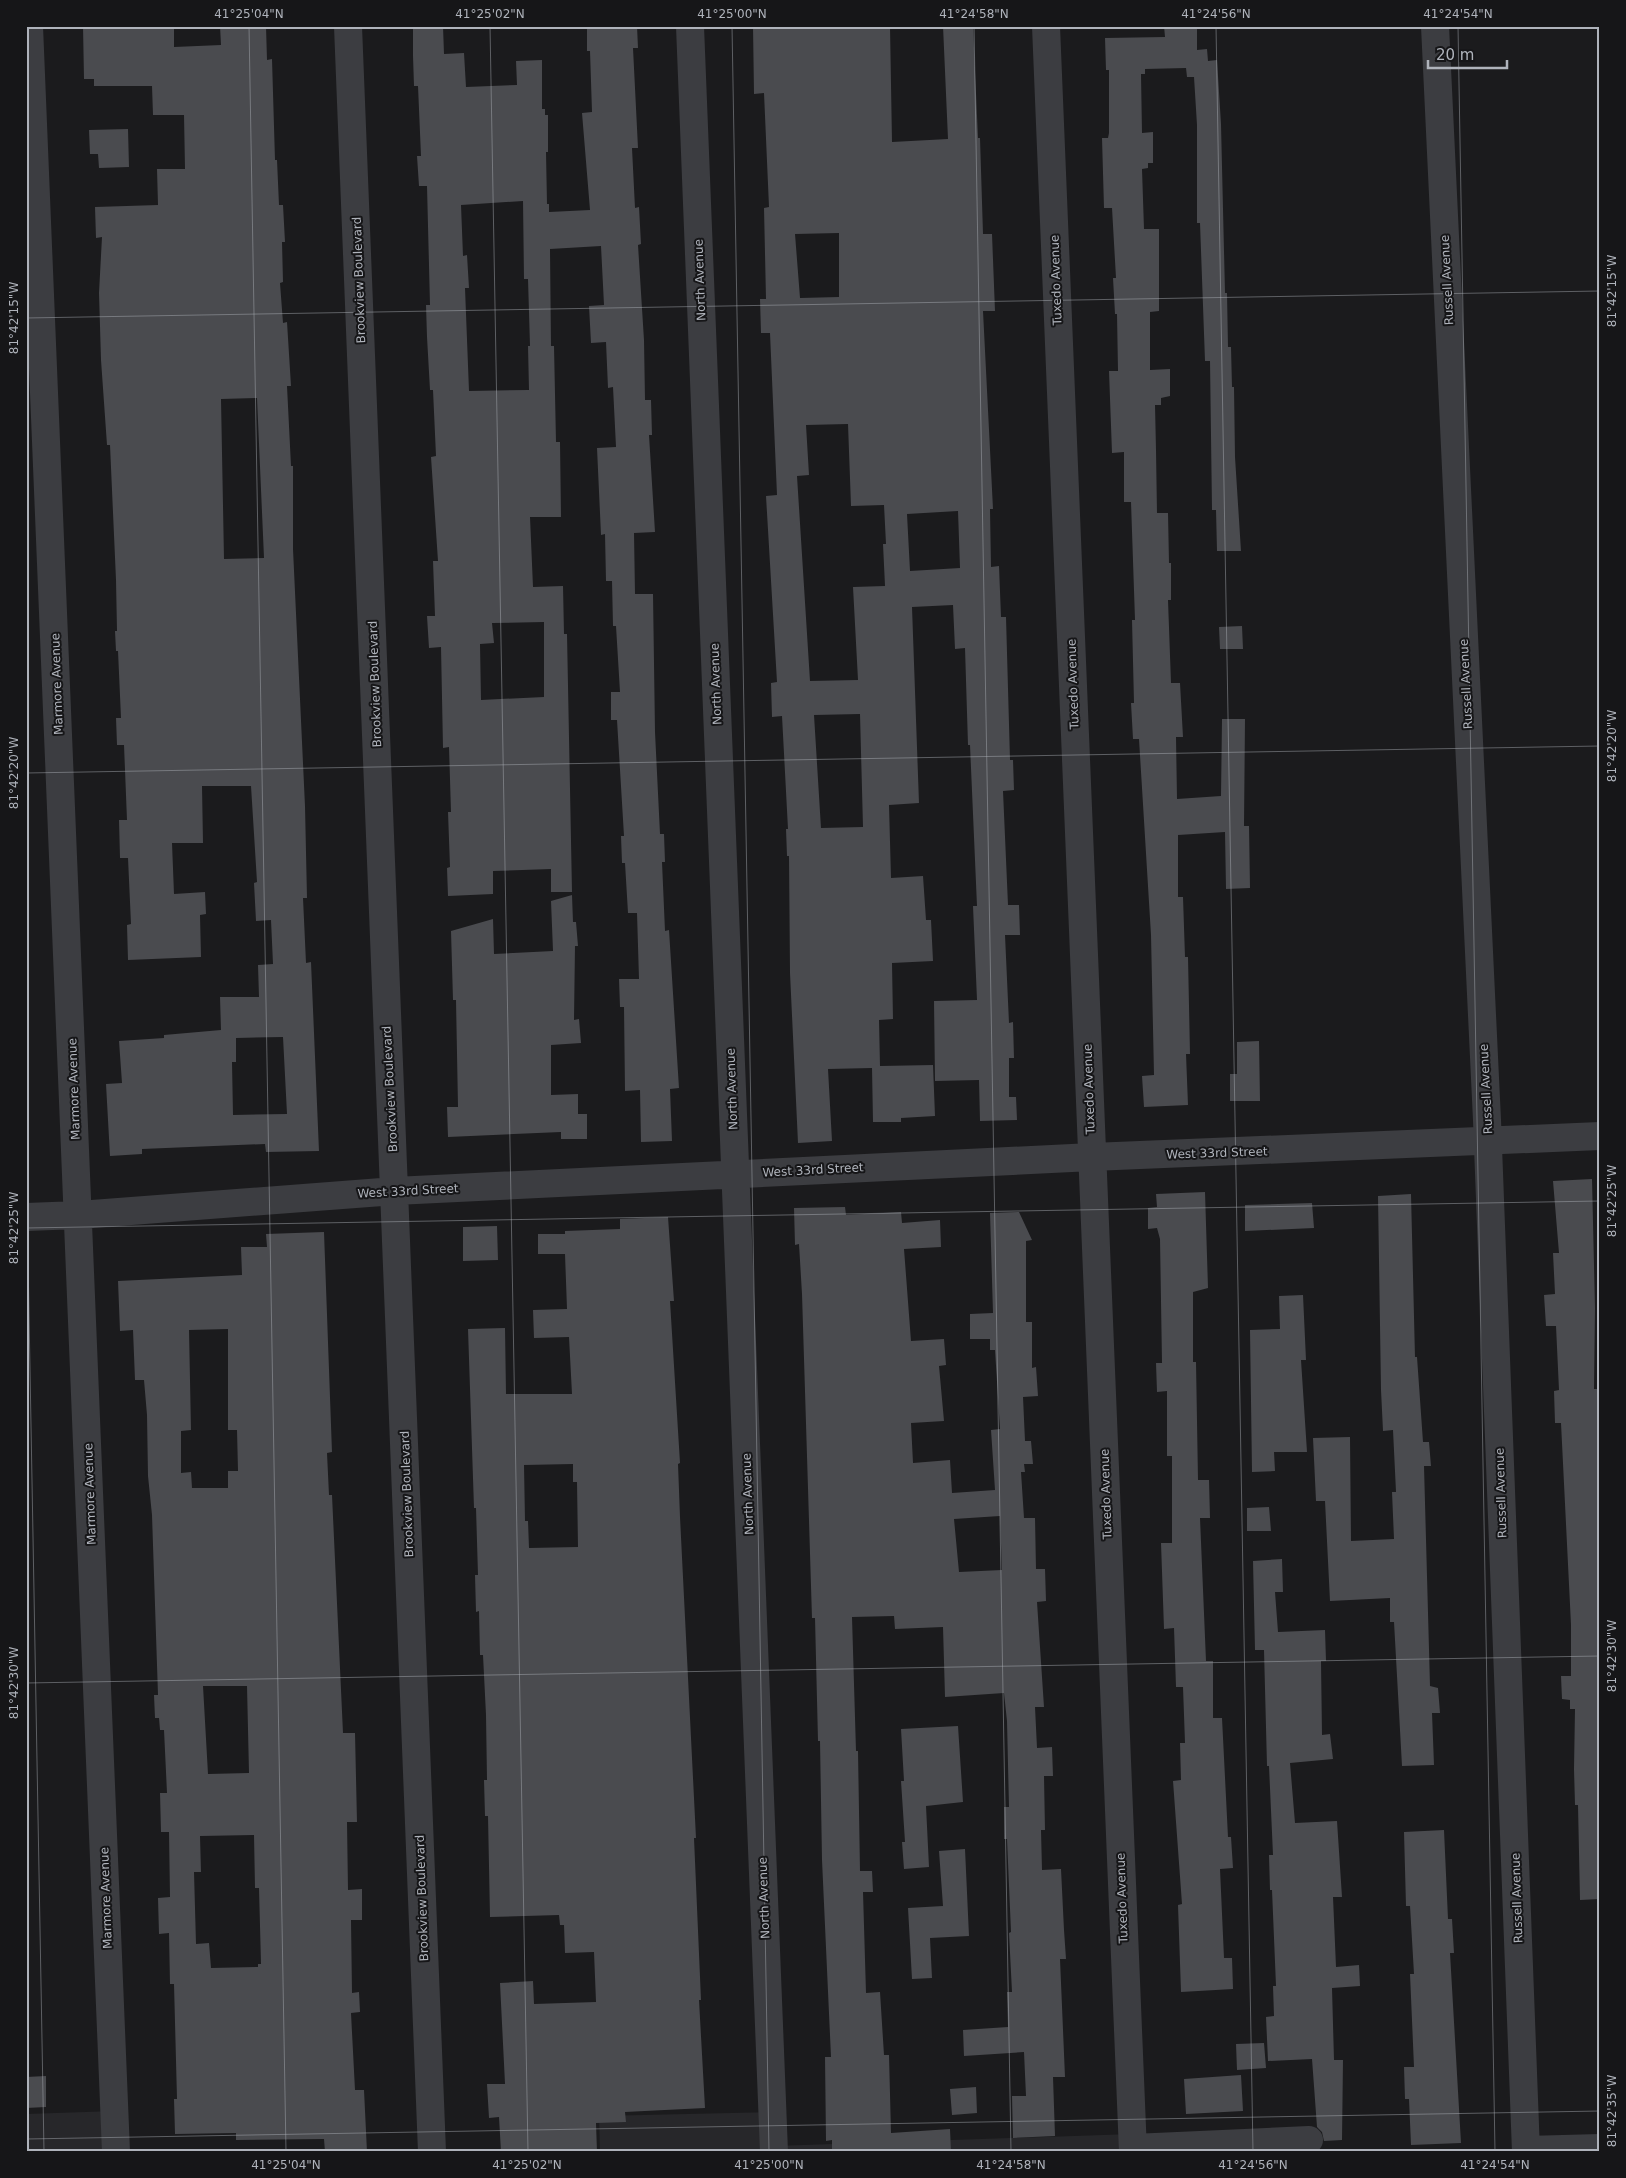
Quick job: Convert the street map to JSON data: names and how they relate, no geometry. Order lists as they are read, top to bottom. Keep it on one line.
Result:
{"streets":{"street":["Brookview Boulevard","North Avenue","Tuxedo Avenue","Russell Avenue","Marmore Avenue","West 33rd Street"]},"crossings":[["Brookview Boulevard","West 33rd Street"],["North Avenue","West 33rd Street"],["Tuxedo Avenue","West 33rd Street"],["Russell Avenue","West 33rd Street"],["Marmore Avenue","West 33rd Street"]],"scale_bar":"20 m","coordinates":["41°25'04\"N","41°25'02\"N","41°25'00\"N","41°24'58\"N","41°24'56\"N","41°24'54\"N","81°42'15\"W","81°42'20\"W","81°42'25\"W","81°42'30\"W","81°42'35\"W"]}
